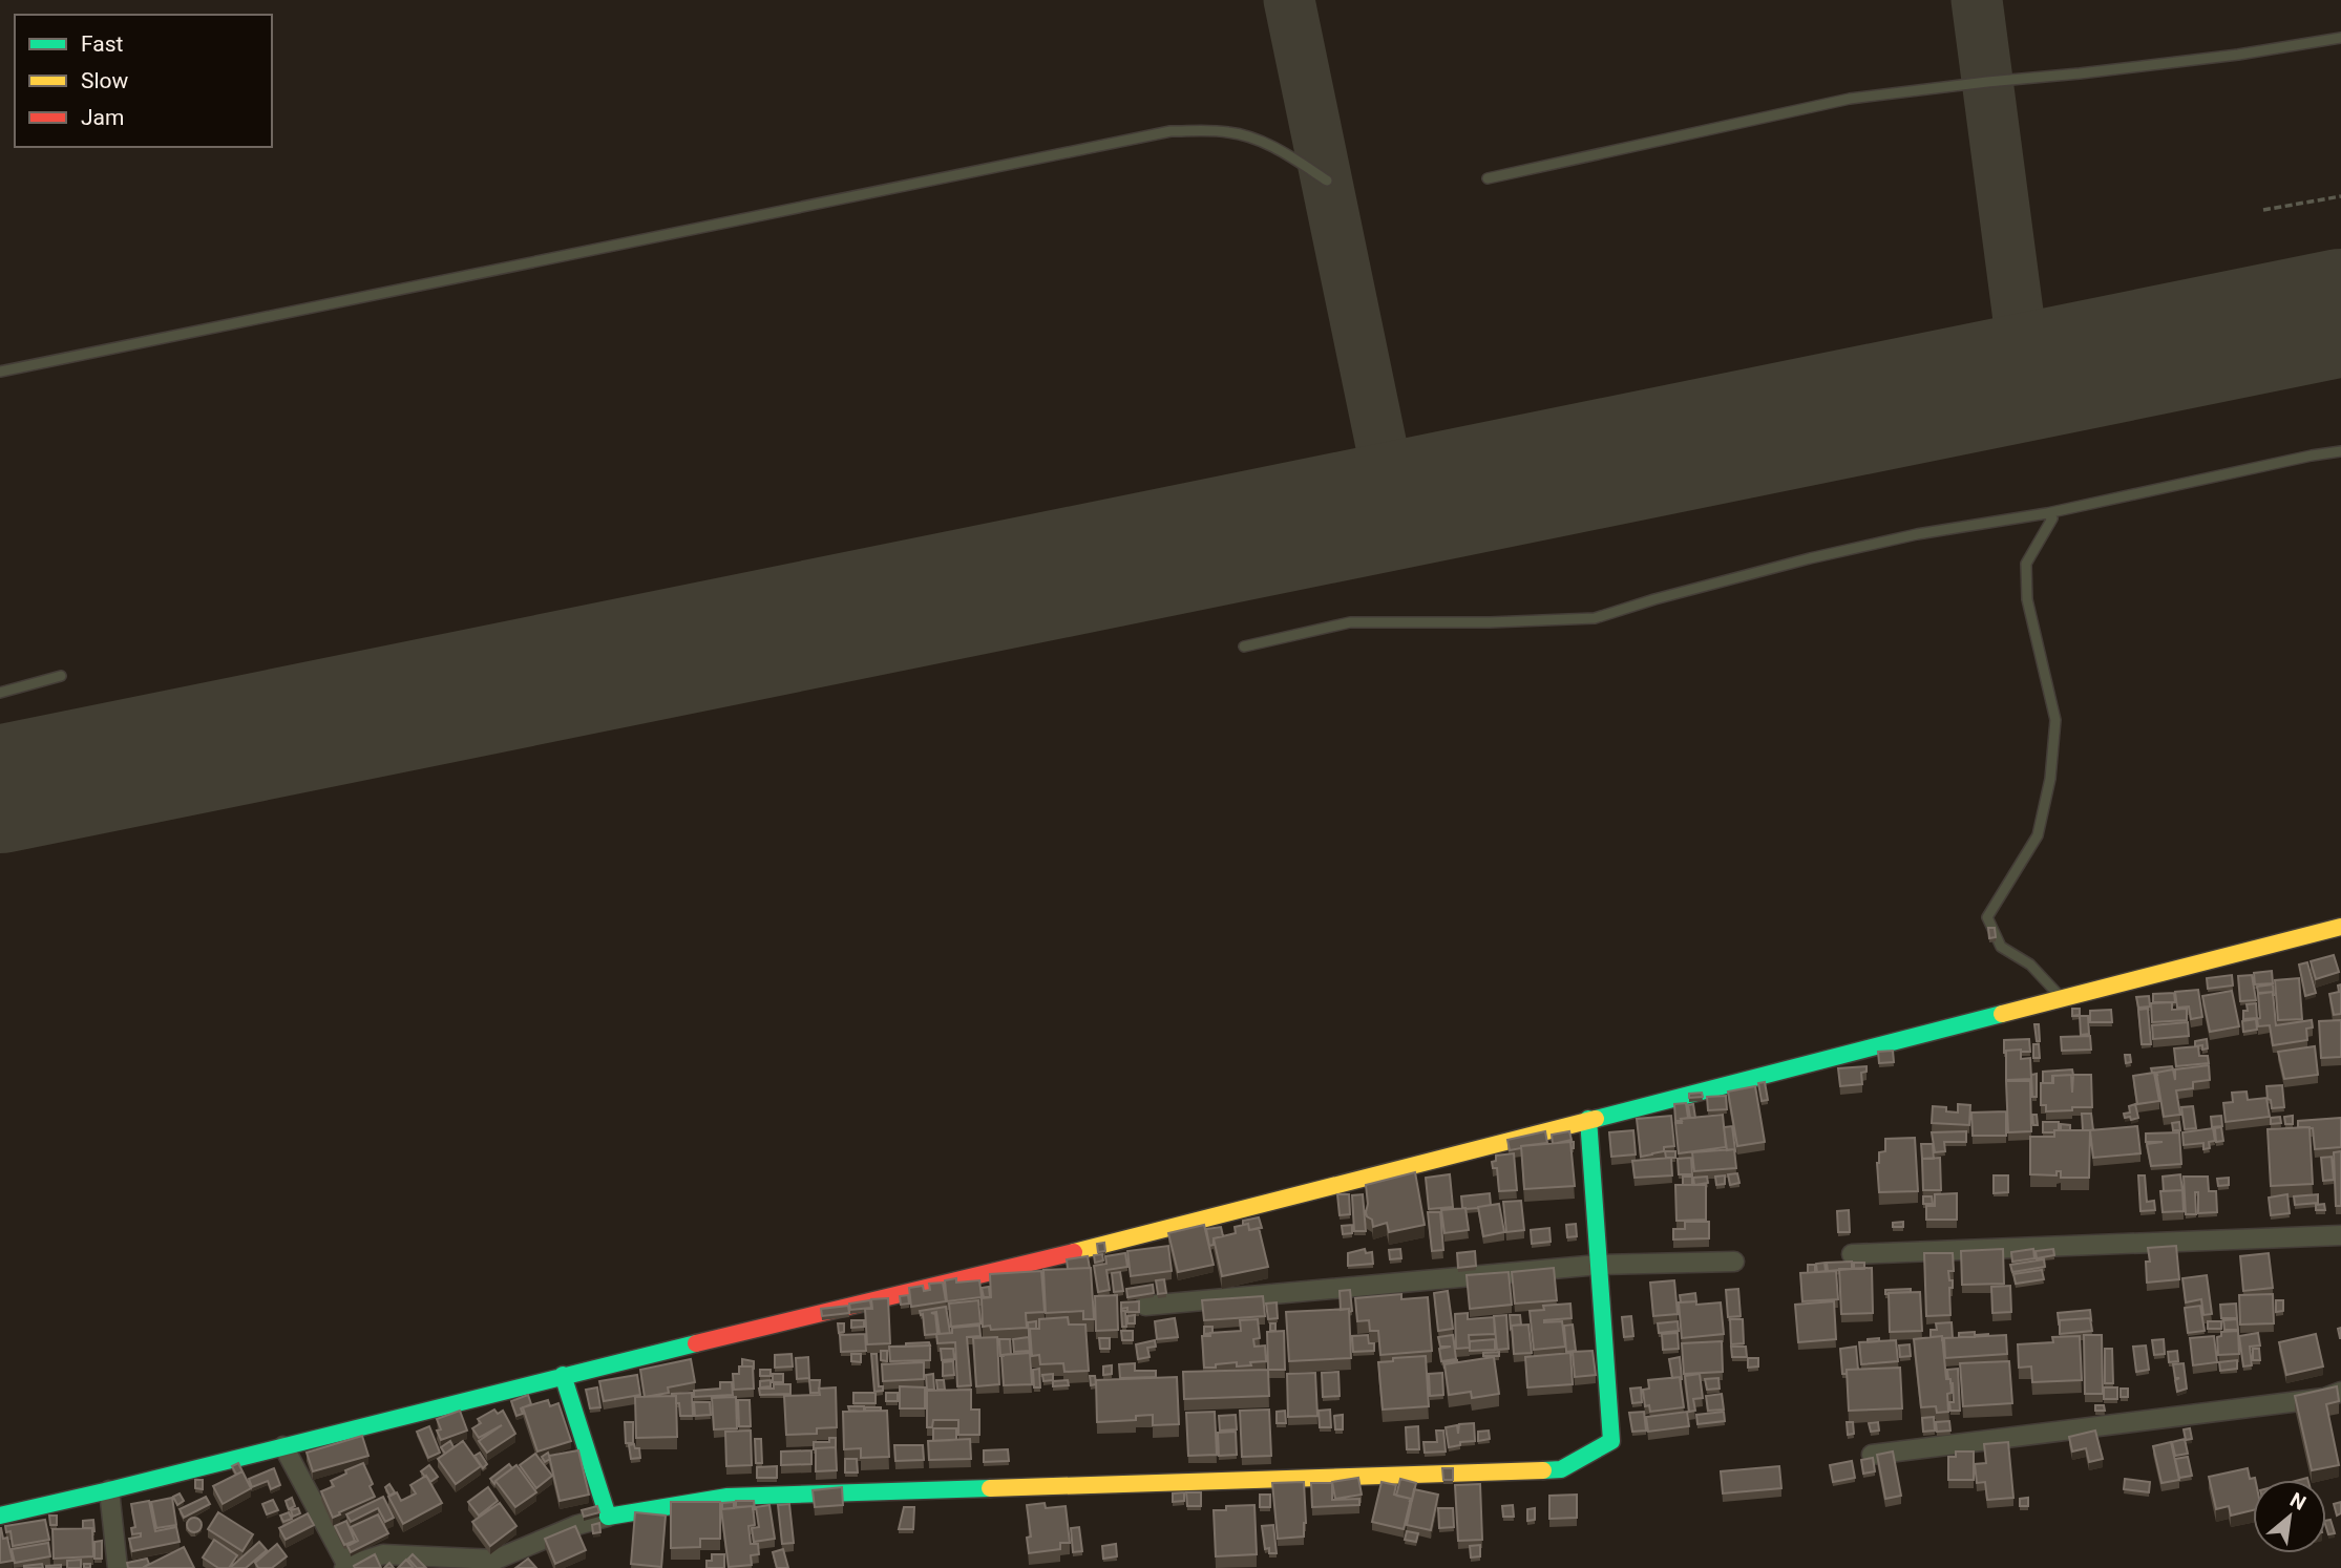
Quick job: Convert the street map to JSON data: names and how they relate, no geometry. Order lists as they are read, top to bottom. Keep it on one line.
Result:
{"legend":["Fast","Slow","Jam"],"north":"top right"}
